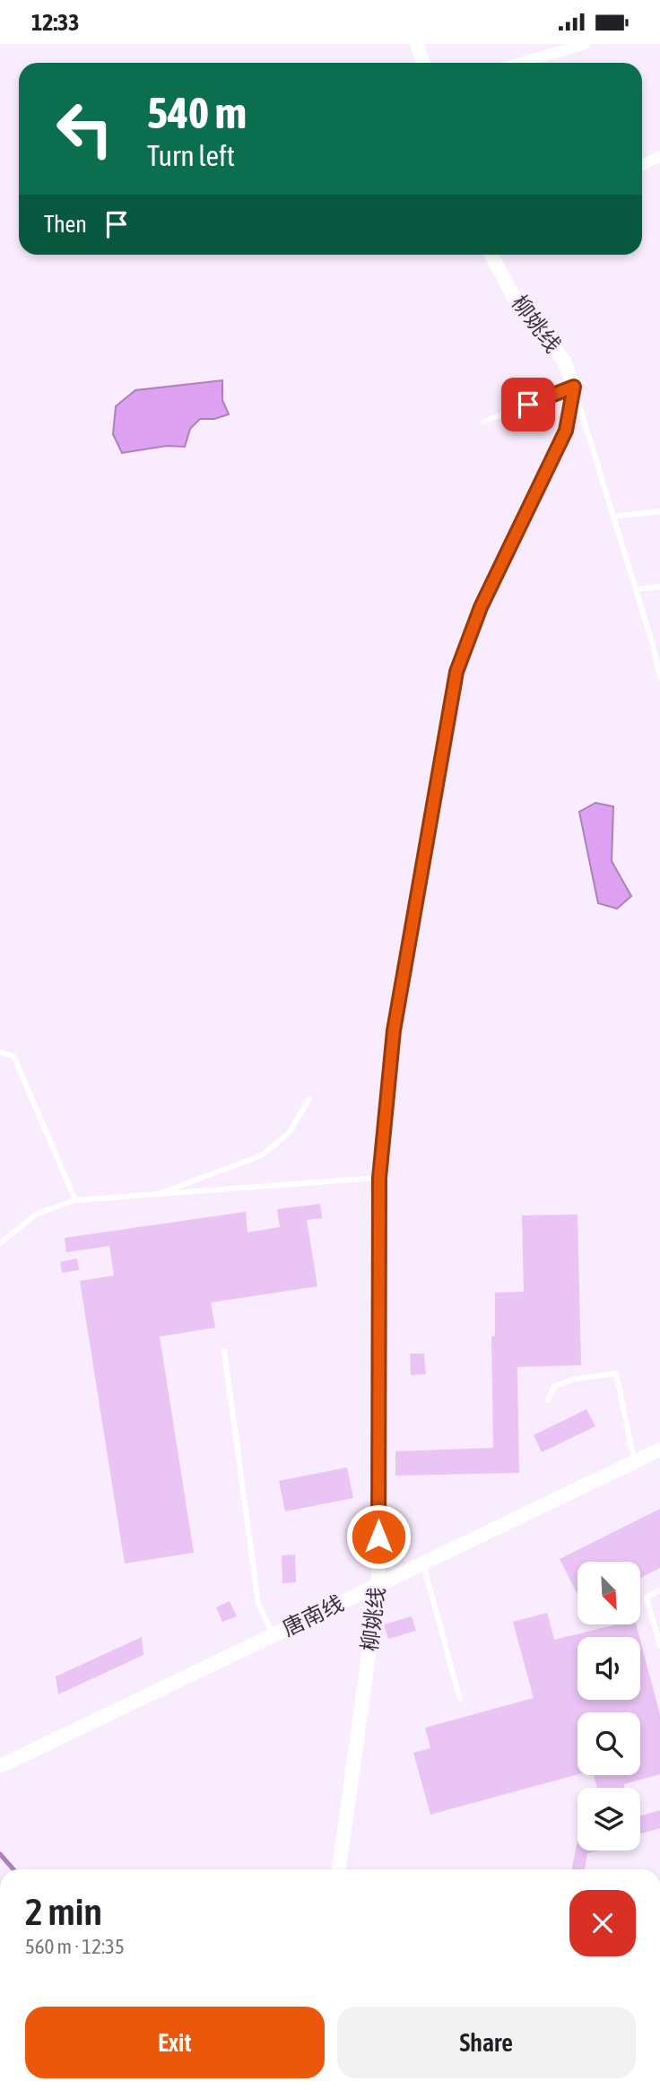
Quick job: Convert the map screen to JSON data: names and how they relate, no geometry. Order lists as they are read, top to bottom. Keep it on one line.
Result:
{"streets":{"street":["柳姚线","唐南线"]},"crossings":[["柳姚线","唐南线"]],"north":"bottom right","page":{"status":"12:33","turn":["540 m","Turn left"],"then":"Then","heading":["2 min","560 m · 12:35"],"buttons":["Exit","Share"]}}
